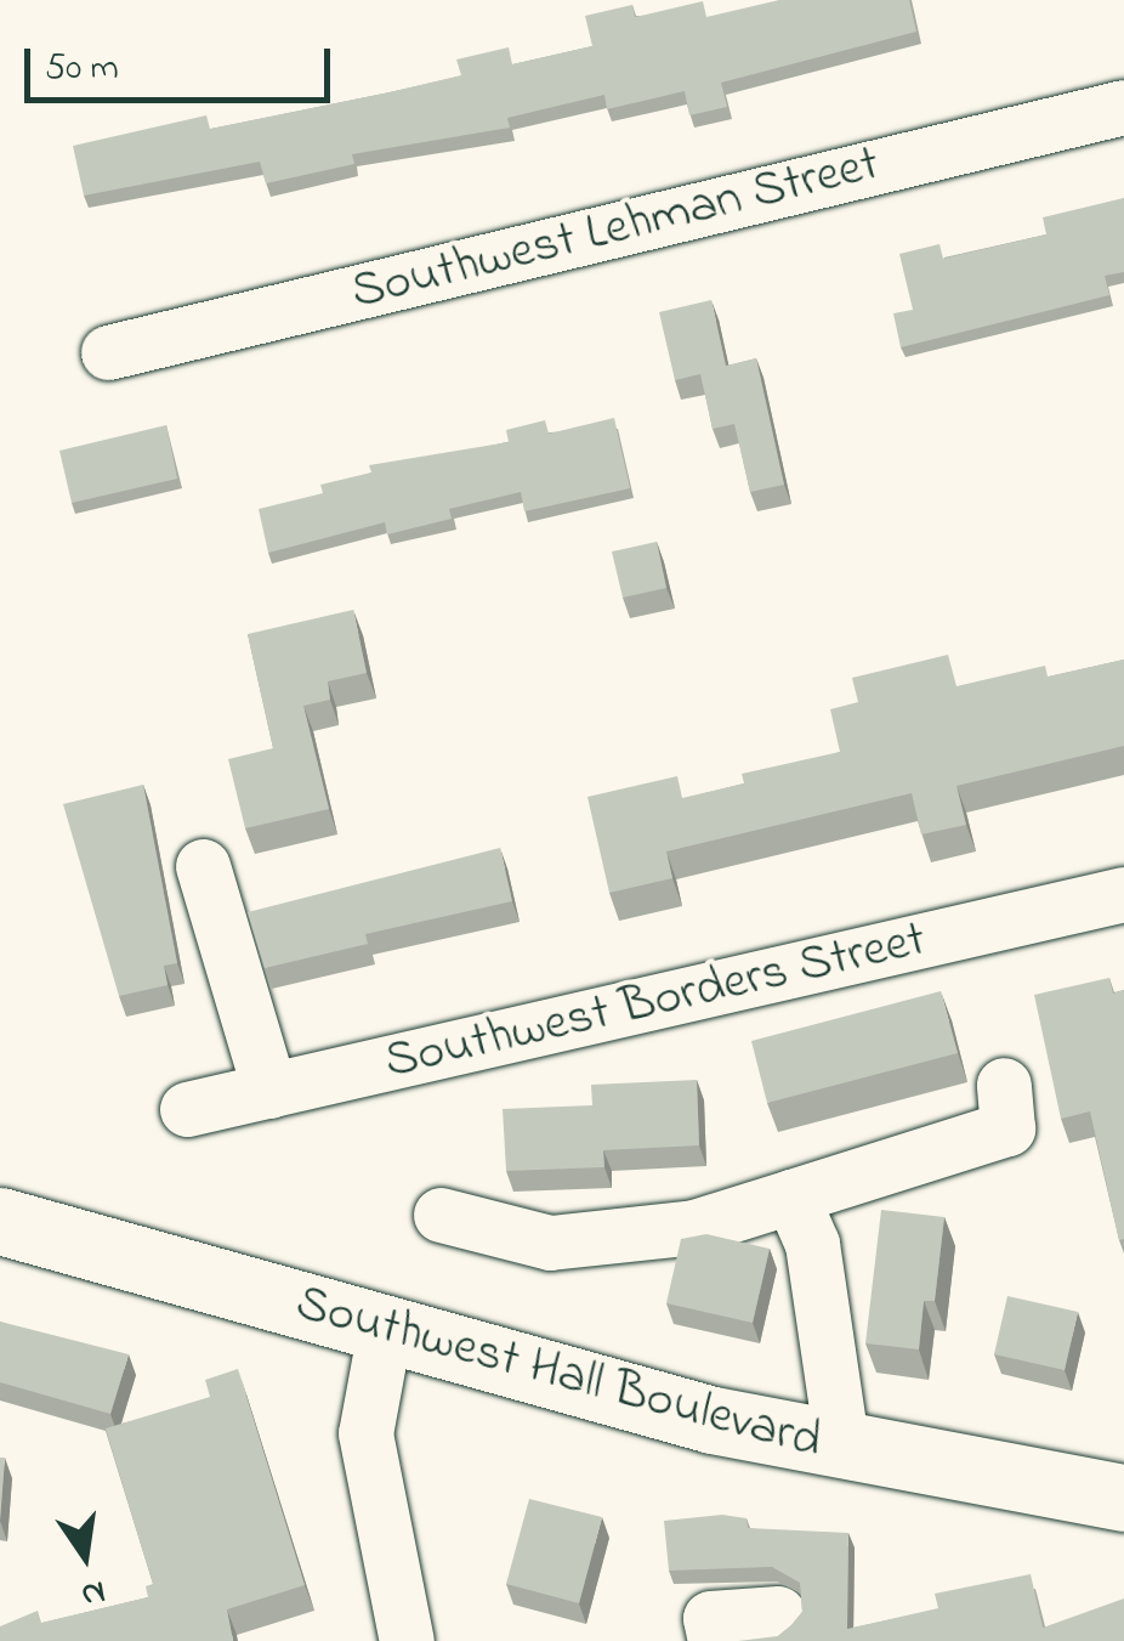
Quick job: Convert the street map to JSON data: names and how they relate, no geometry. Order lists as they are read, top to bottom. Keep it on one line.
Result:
{"streets":{"main road":["Southwest Hall Boulevard"],"street":["Southwest Lehman Street","Southwest Borders Street"]},"scale_bar":"50 m","north":"bottom"}
